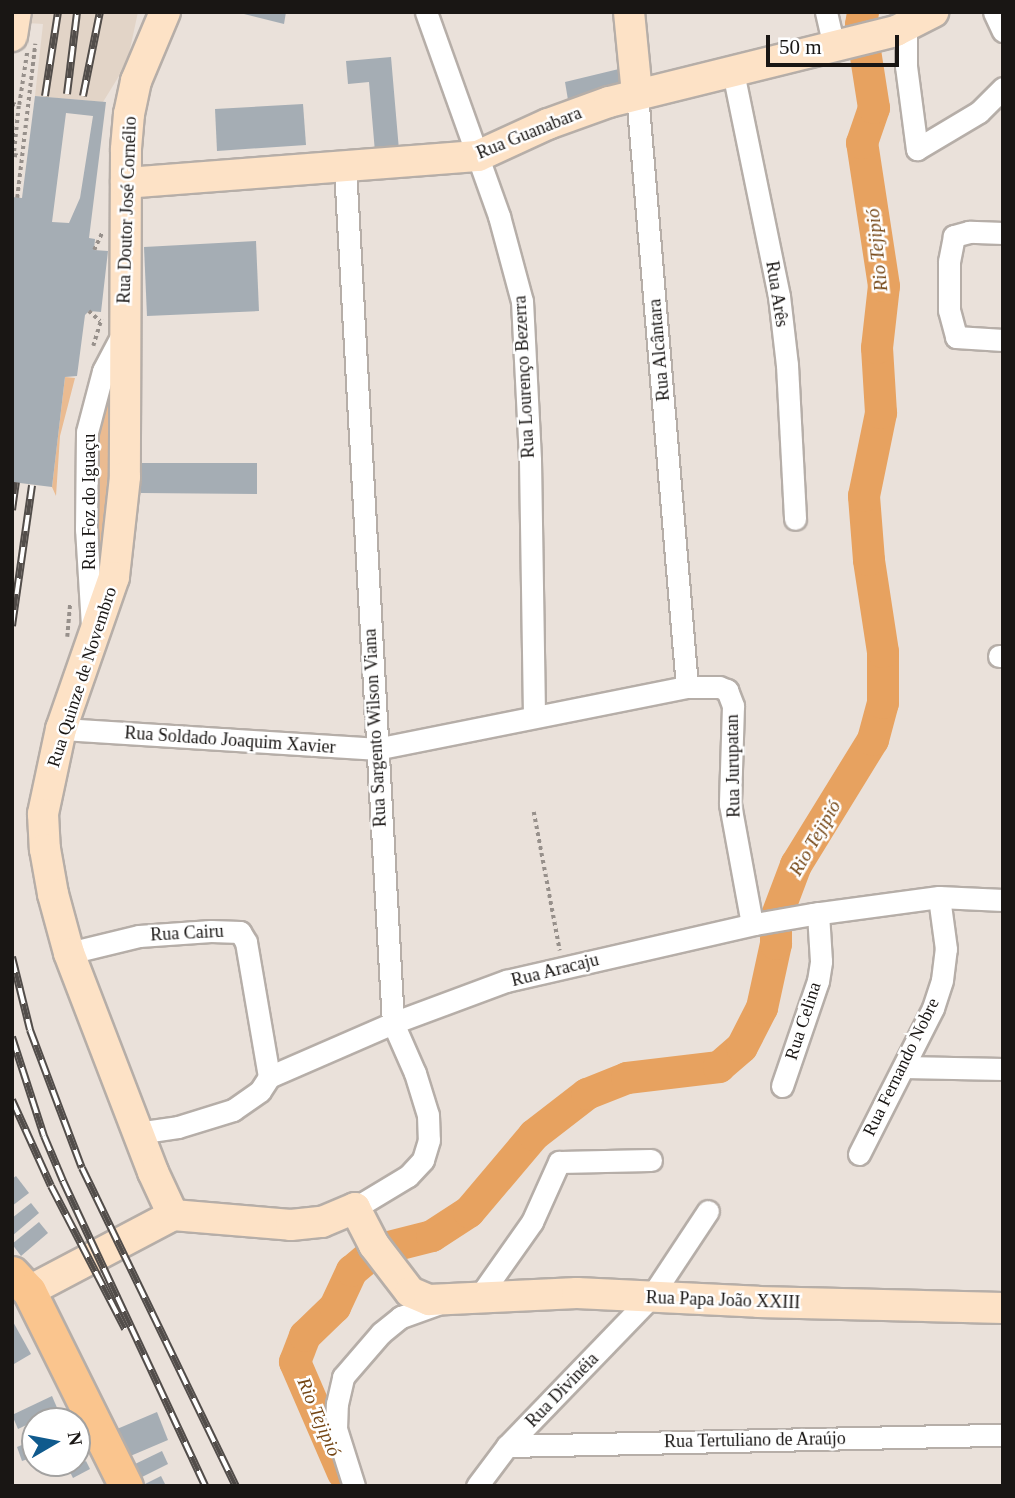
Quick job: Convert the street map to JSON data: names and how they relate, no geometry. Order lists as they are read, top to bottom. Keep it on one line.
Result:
{"streets":{"street":["Rua Guanabara","Rua Doutor José Cornélio","Rua Arês","Rua Alcântara","Rua Lourenço Bezerra","Rua Quinze de Novembro","Rua Sargento Wilson Viana","Rua Soldado Joaquim Xavier","Rua Jurupatan","Rua Cairu","Rua Aracaju","Rua Celina","Rua Fernando Nobre","Rua Papa João XXIII","Rua Divinéia","Rua Tertuliano de Araújo"]},"crossings":[["Rua Guanabara","Rua Doutor José Cornélio"],["Rua Guanabara","Rua Arês"],["Rua Guanabara","Rua Alcântara"],["Rua Guanabara","Rua Lourenço Bezerra"],["Rua Guanabara","Rua Sargento Wilson Viana"],["Rua Doutor José Cornélio","Rua Quinze de Novembro"],["Rua Alcântara","Rua Soldado Joaquim Xavier"],["Rua Alcântara","Rua Jurupatan"],["Rua Lourenço Bezerra","Rua Soldado Joaquim Xavier"],["Rua Quinze de Novembro","Rua Sargento Wilson Viana"],["Rua Quinze de Novembro","Rua Soldado Joaquim Xavier"],["Rua Quinze de Novembro","Rua Cairu"],["Rua Quinze de Novembro","Rua Aracaju"],["Rua Sargento Wilson Viana","Rua Soldado Joaquim Xavier"],["Rua Sargento Wilson Viana","Rua Aracaju"],["Rua Sargento Wilson Viana","Rua Papa João XXIII"],["Rua Soldado Joaquim Xavier","Rua Jurupatan"],["Rua Jurupatan","Rua Aracaju"],["Rua Cairu","Rua Aracaju"],["Rua Aracaju","Rua Celina"],["Rua Aracaju","Rua Fernando Nobre"],["Rua Papa João XXIII","Rua Divinéia"],["Rua Divinéia","Rua Tertuliano de Araújo"]],"water":["Rio Tejipió"],"scale_bar":"50 m","north":"right"}
